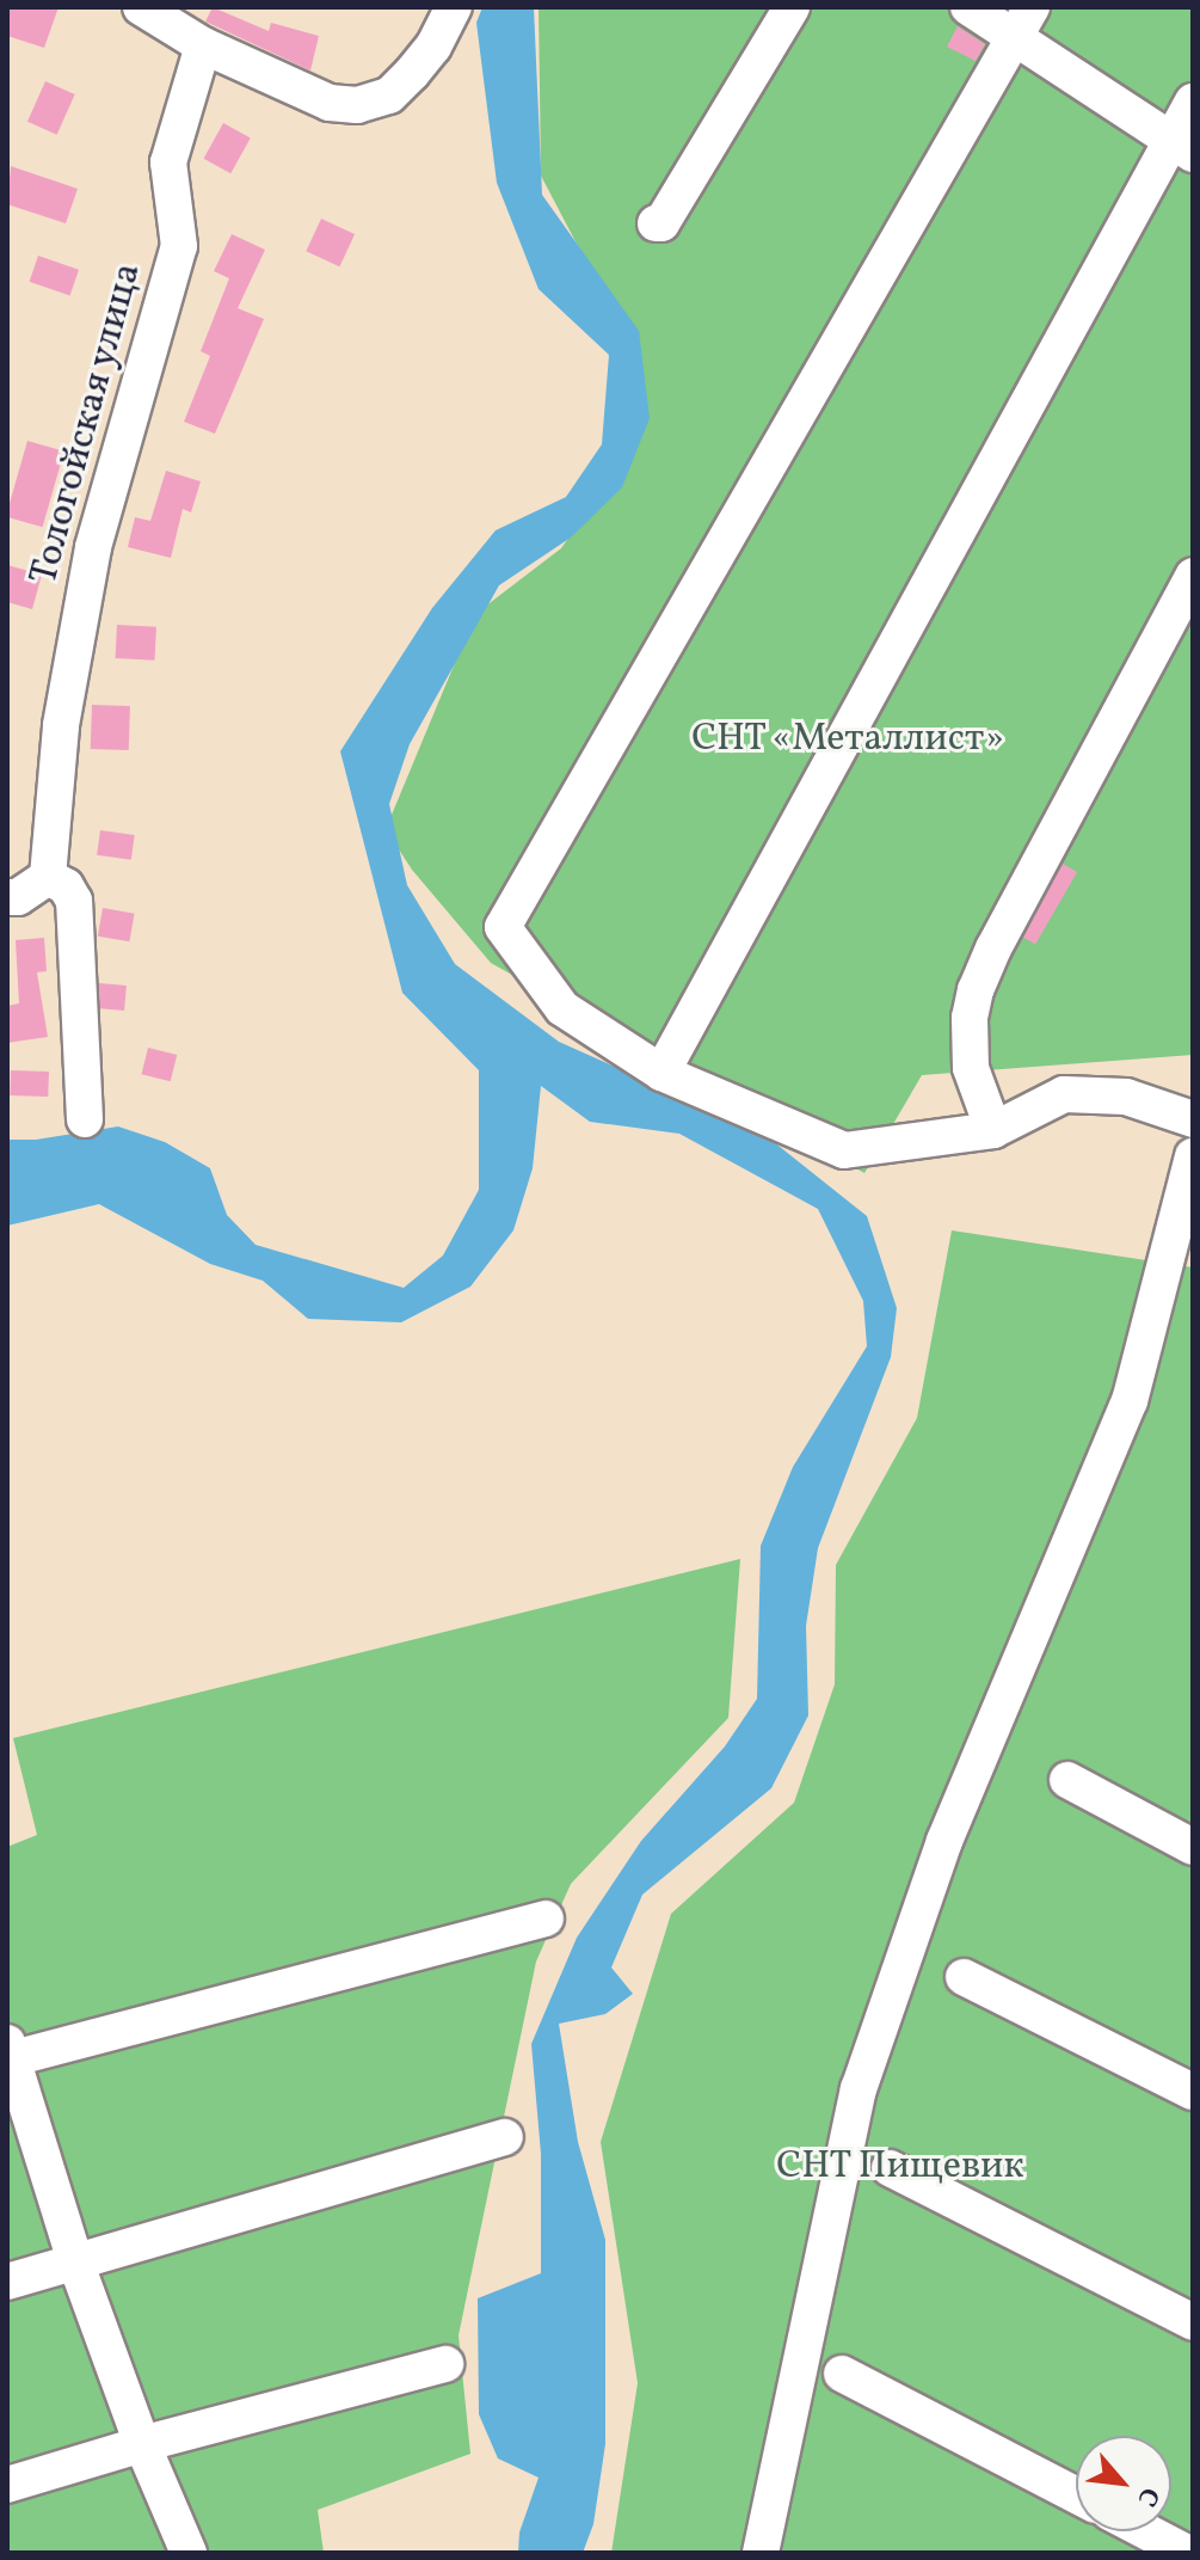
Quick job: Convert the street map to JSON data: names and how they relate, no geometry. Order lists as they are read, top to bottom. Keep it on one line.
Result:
{"streets":{"street":["Тологойская улица"]},"parks":["СНТ «Металлист»","СНТ Пищевик"],"north":"bottom right"}
